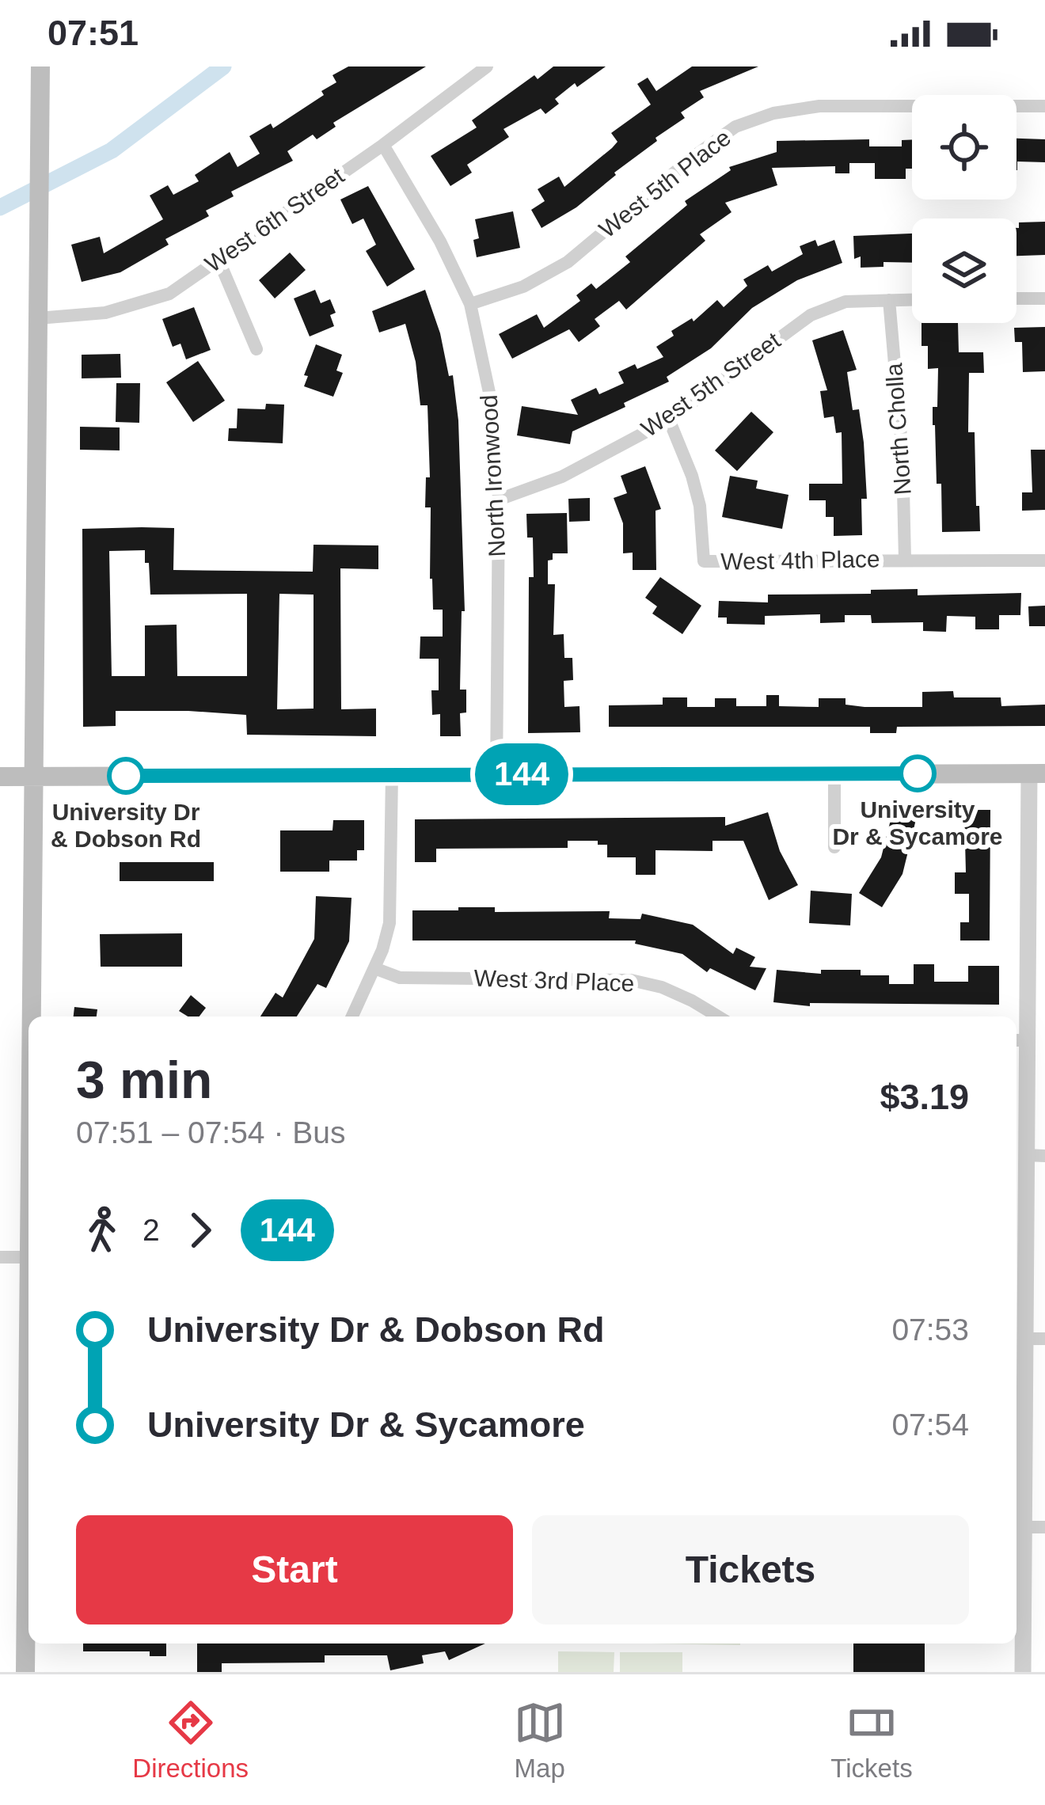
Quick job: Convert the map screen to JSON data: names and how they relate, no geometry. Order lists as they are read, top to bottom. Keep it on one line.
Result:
{"streets":{"street":["West 5th Place","West 6th Street","West 5th Street","North Cholla","North Ironwood","West 4th Place","West 3rd Place"]},"crossings":[["West 5th Place","North Ironwood"],["West 6th Street","North Ironwood"],["West 5th Street","North Cholla"],["West 5th Street","North Ironwood"],["West 5th Street","West 4th Place"],["North Cholla","West 4th Place"]],"places":["University Dr & Sycamore","University Dr & Dobson Rd"],"lines":["bus line 144"],"page":{"status":"07:51","on_map":"144","heading":["3 min","07:51 – 07:54 · Bus","$3.19"],"legs":["2","144"],"list":[{"name":"University Dr & Dobson Rd","value":"07:53"},{"name":"University Dr & Sycamore","value":"07:54"}],"buttons":["Start","Tickets"],"tabs":["Directions","Map","Tickets"]}}
